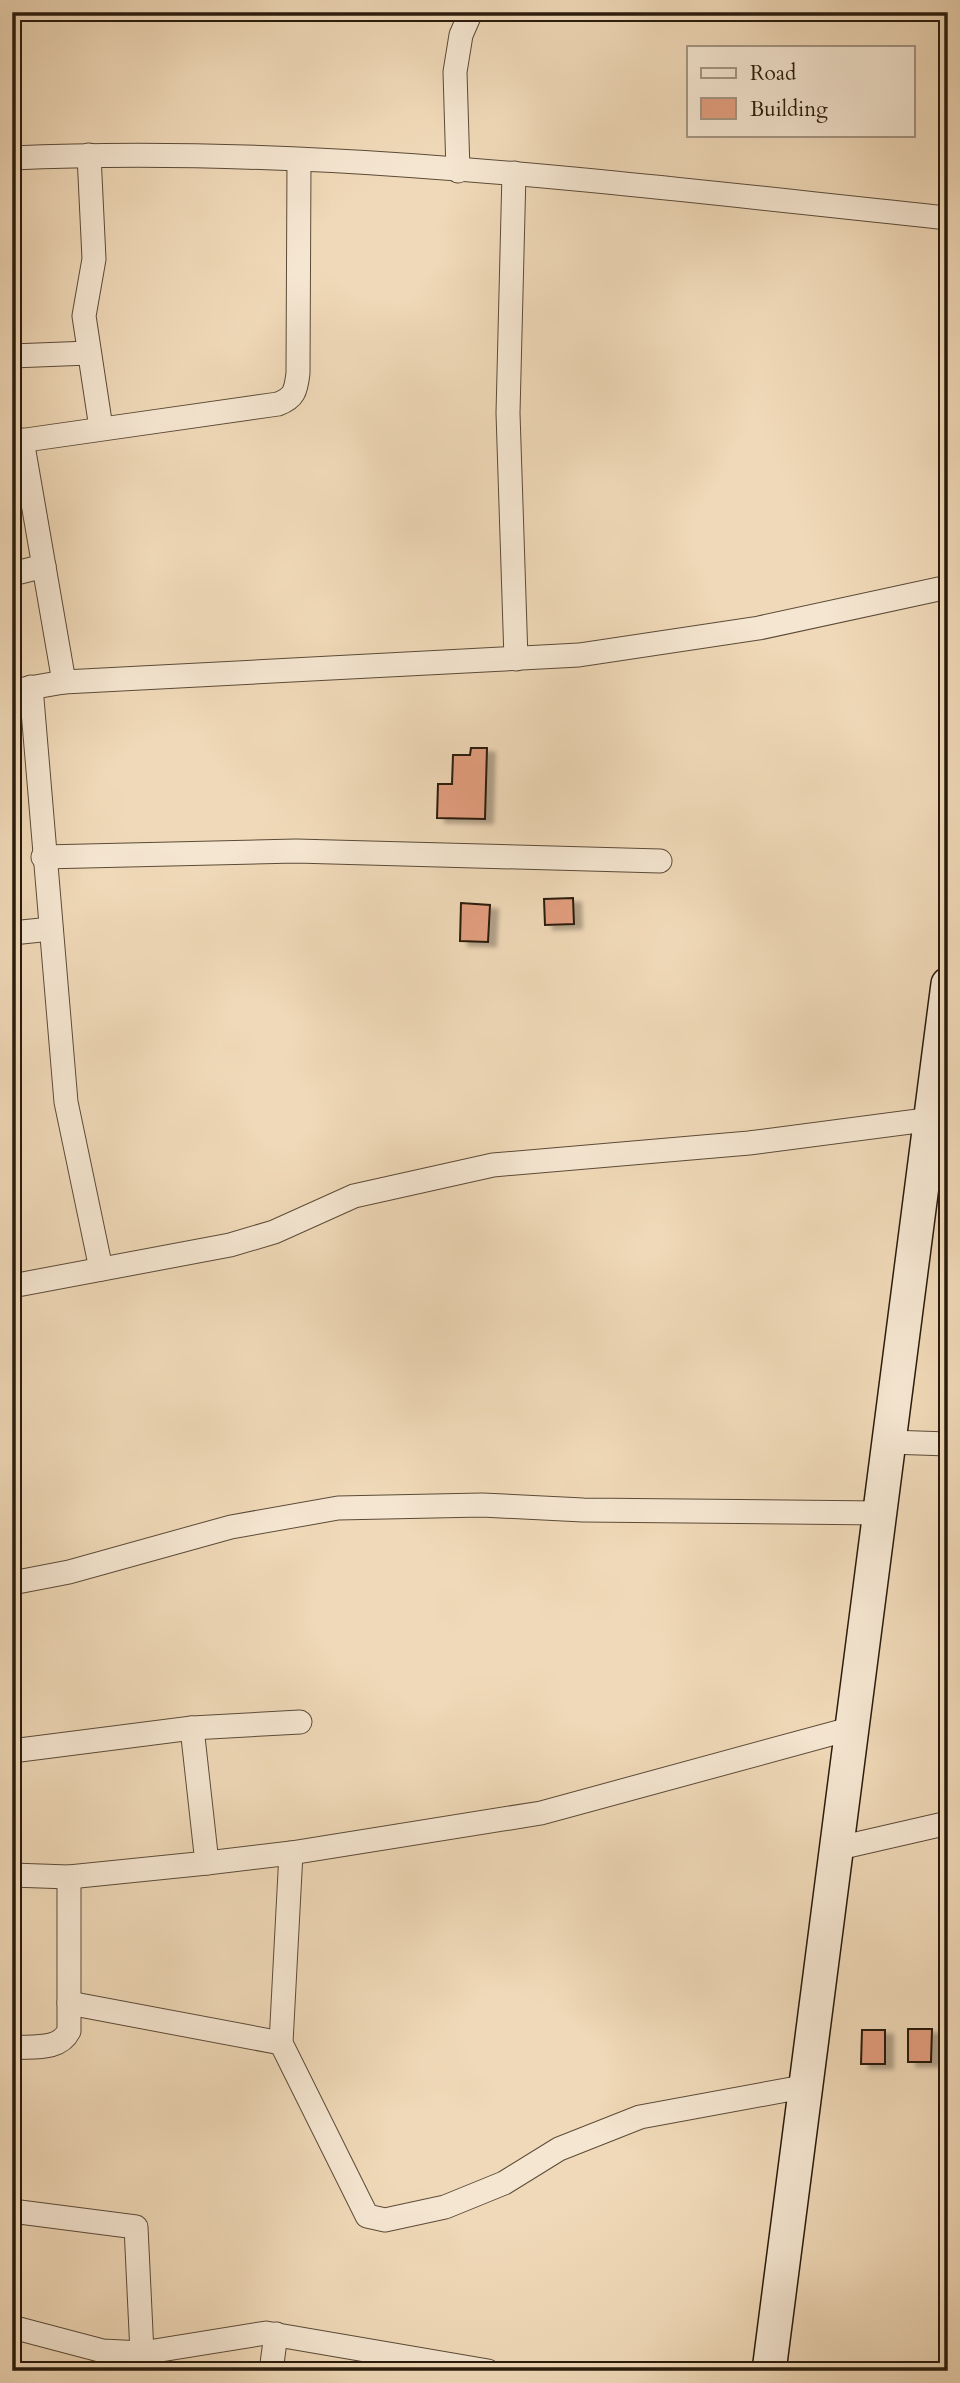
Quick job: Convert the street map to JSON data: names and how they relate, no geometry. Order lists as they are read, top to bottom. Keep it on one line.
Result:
{"legend":["Road","Building"]}
